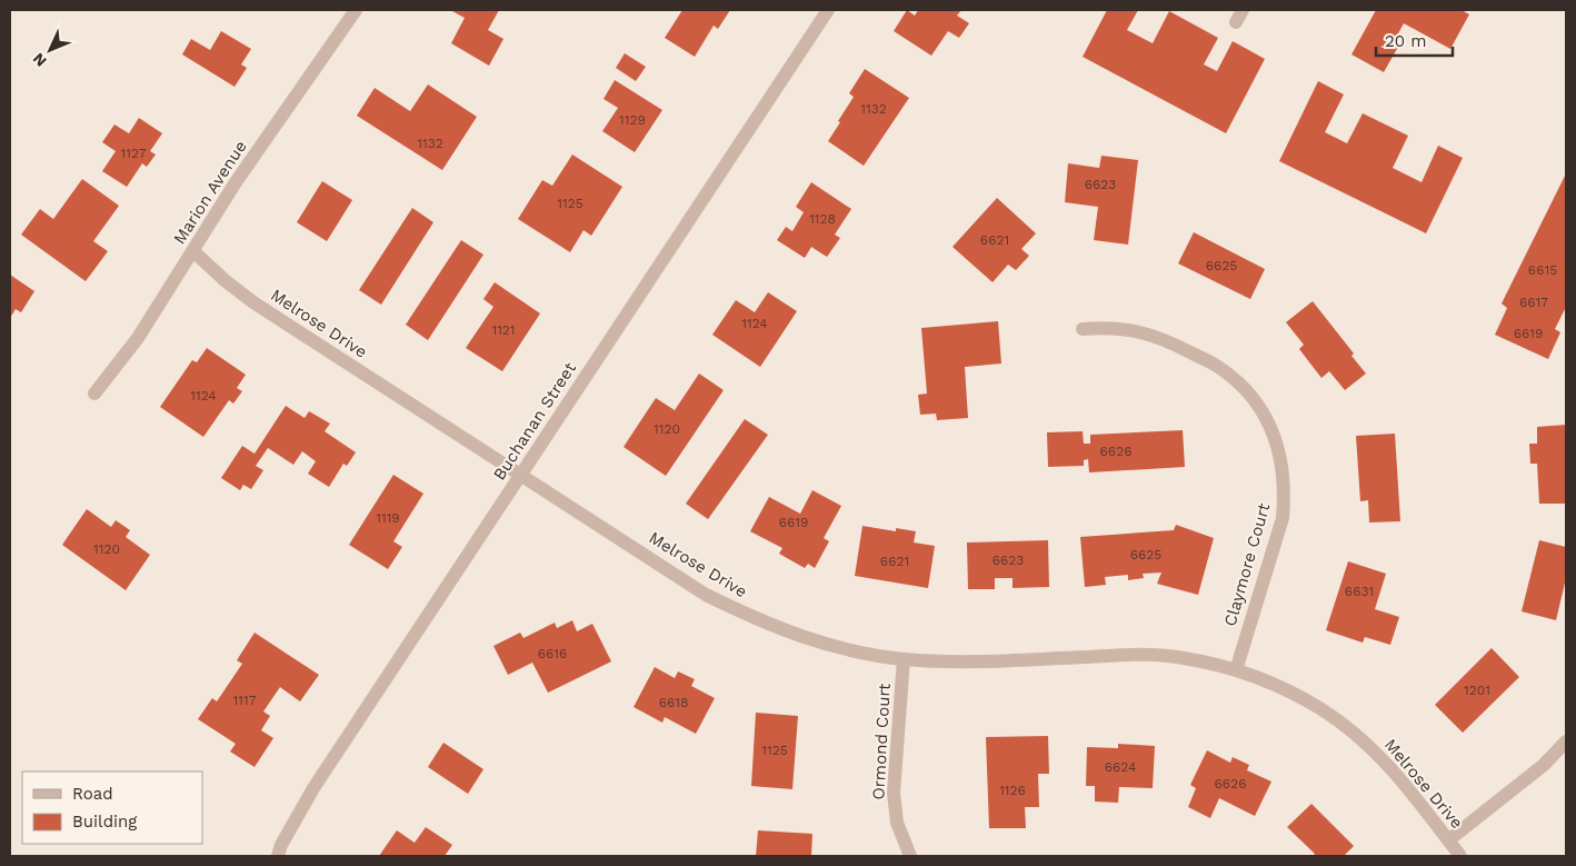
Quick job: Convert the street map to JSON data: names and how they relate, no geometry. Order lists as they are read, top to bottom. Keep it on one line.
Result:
{"streets":{"street":["Marion Avenue","Melrose Drive","Buchanan Street","Claymore Court","Ormond Court"]},"crossings":[["Marion Avenue","Melrose Drive"],["Melrose Drive","Buchanan Street"],["Melrose Drive","Claymore Court"],["Melrose Drive","Ormond Court"]],"house_numbers":["1132","1129","1132","1127","6623","1125","1128","6621","6625","6615","6617","1124","1121","6619","1124","1120","6626","1119","6619","1120","6625","6623","6621","6631","6616","1201","1117","6618","1125","6624","6626","1126"],"legend":["Road","Building"],"scale_bar":"20 m","north":"bottom left"}
